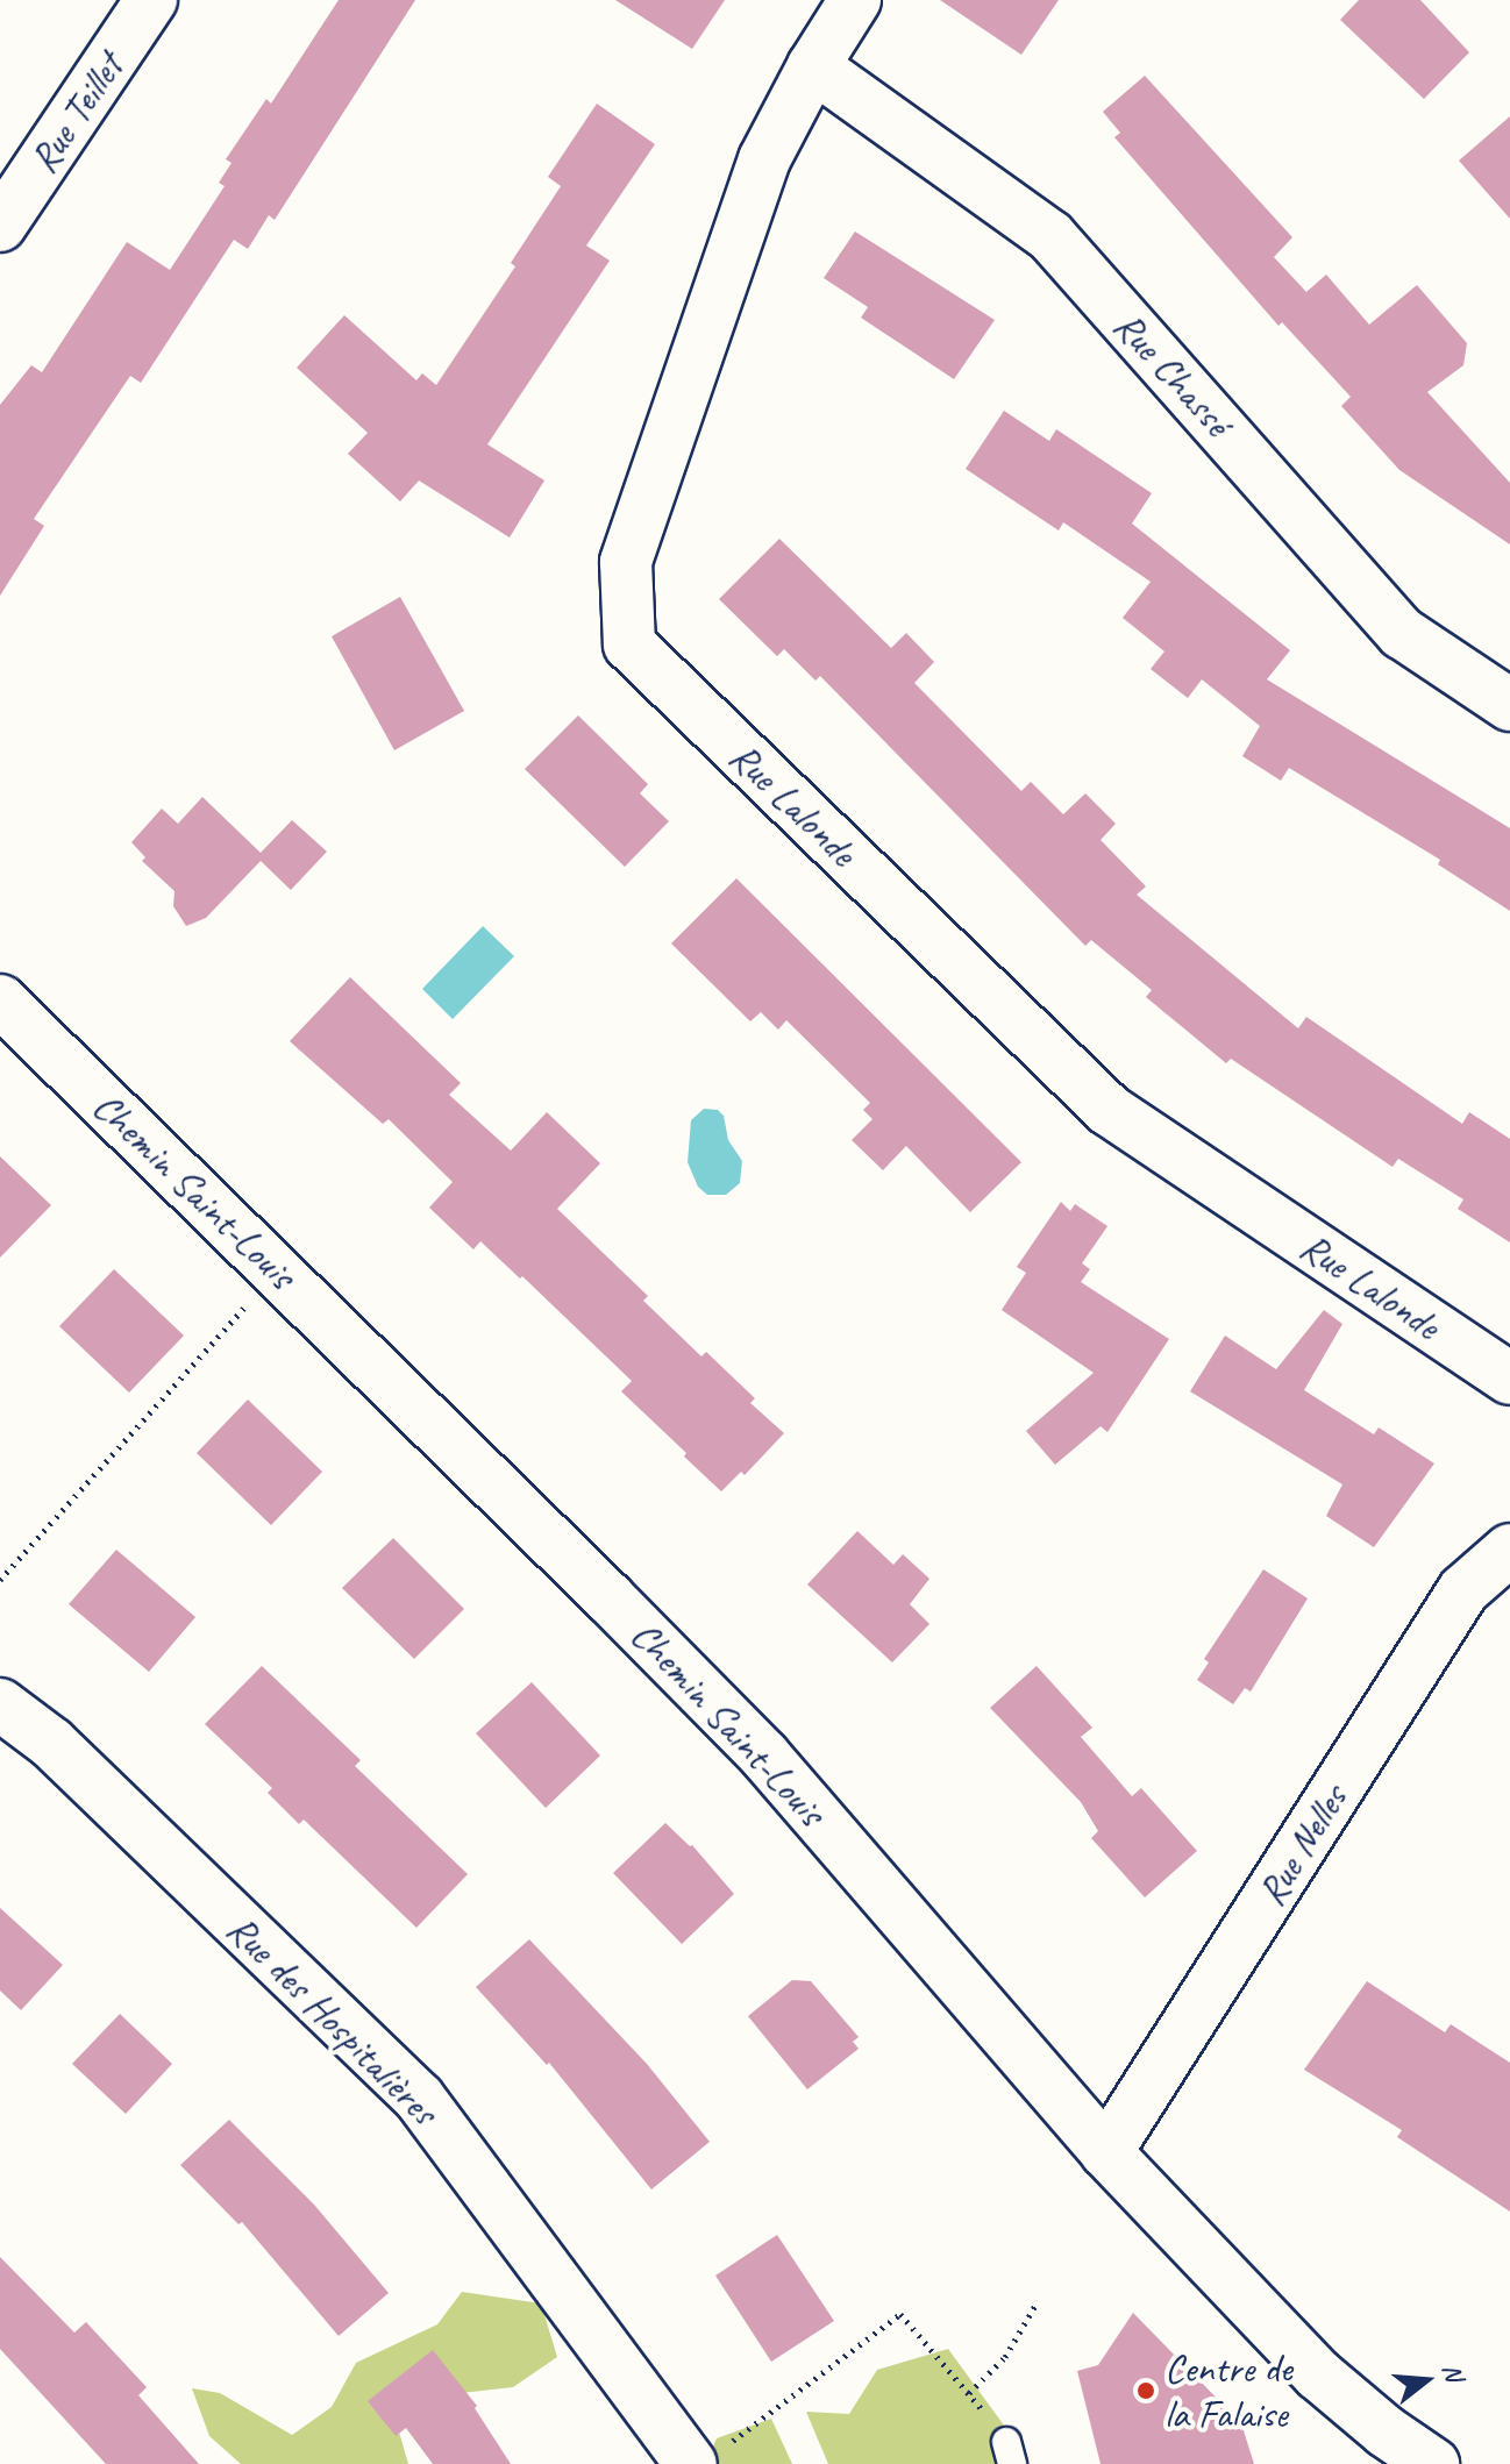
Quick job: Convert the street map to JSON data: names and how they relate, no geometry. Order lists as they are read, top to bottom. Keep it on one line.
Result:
{"streets":{"street":["Rue Teillet","Rue Chassé","Rue Lalonde","Chemin Saint-Louis","Rue Nelles","Rue des Hospitalières"]},"crossings":[["Rue Chassé","Rue Lalonde"],["Chemin Saint-Louis","Rue Nelles"]],"places":["Centre de la Falaise"],"north":"right"}
